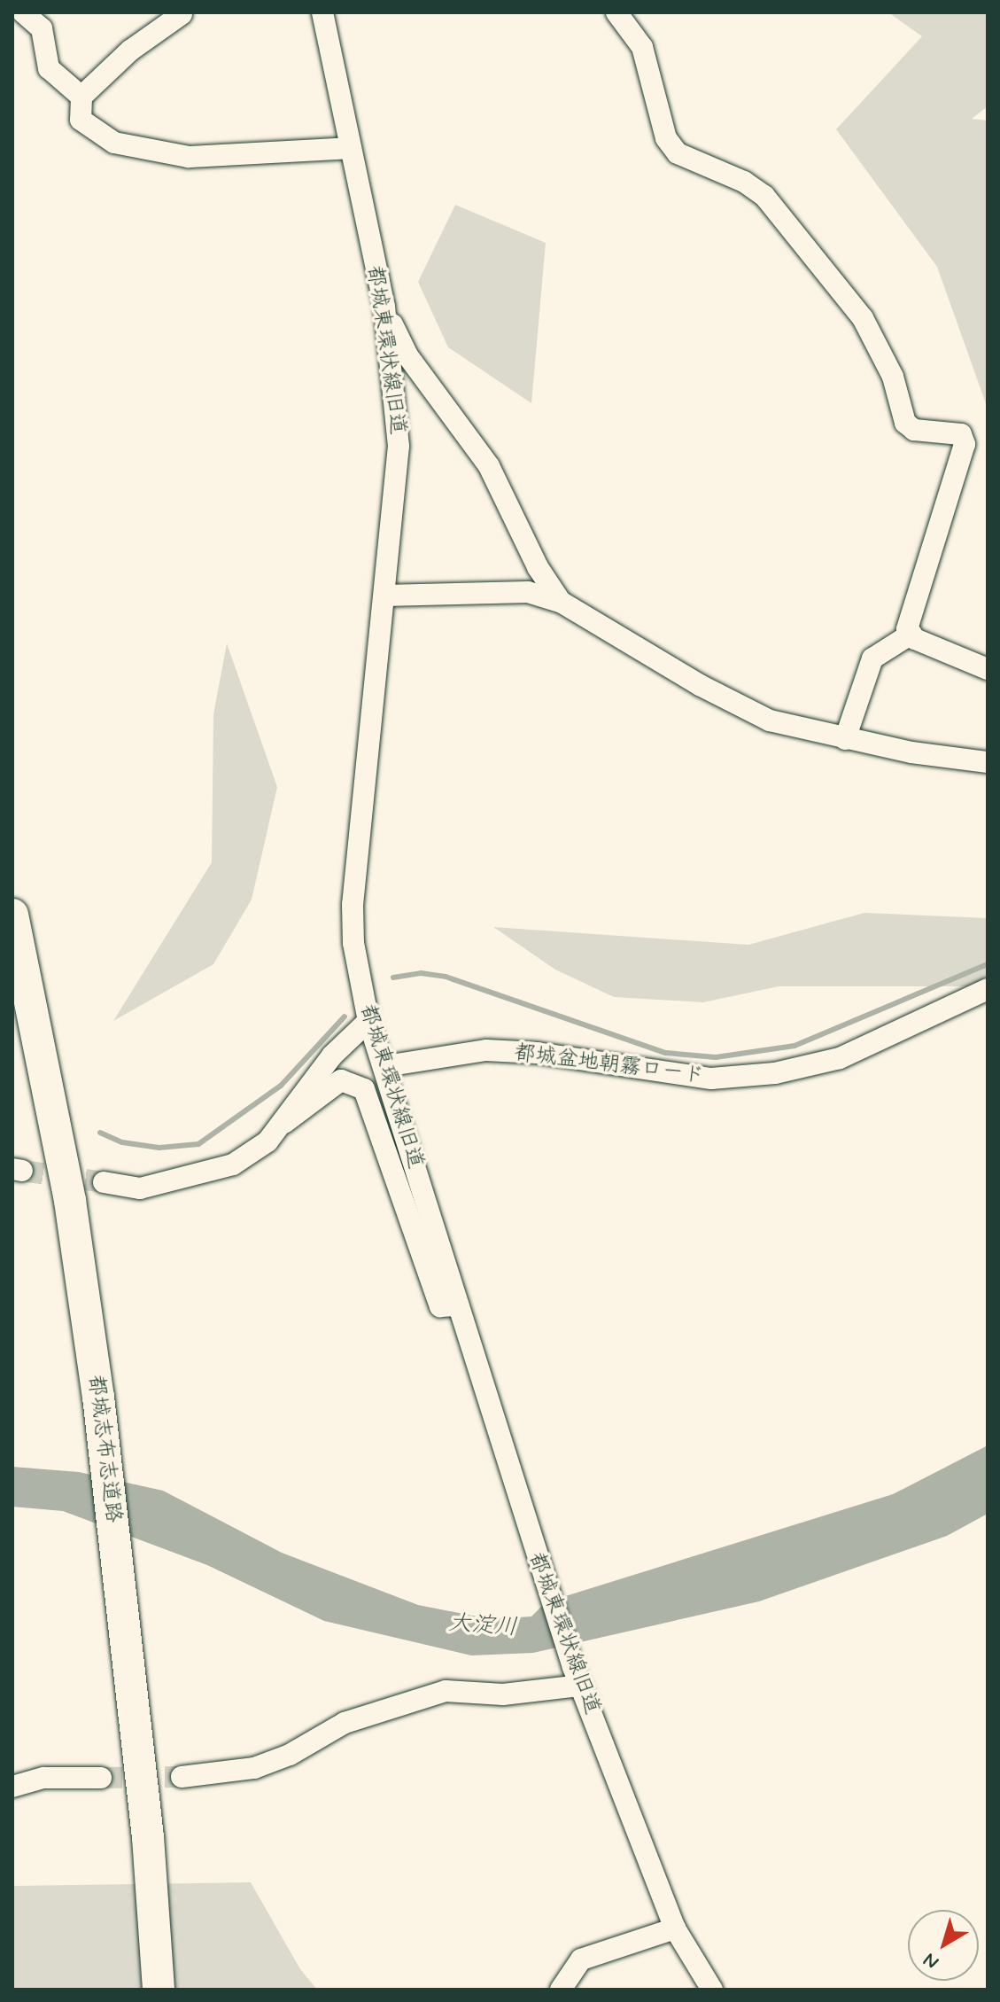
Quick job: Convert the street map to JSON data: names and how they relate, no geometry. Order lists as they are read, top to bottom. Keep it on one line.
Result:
{"streets":{"highway":["都城志布志道路"],"street":["都城東環状線旧道","都城盆地朝霧ロード"]},"crossings":[["都城東環状線旧道","都城盆地朝霧ロード"]],"water":["大淀川"],"north":"bottom left"}
